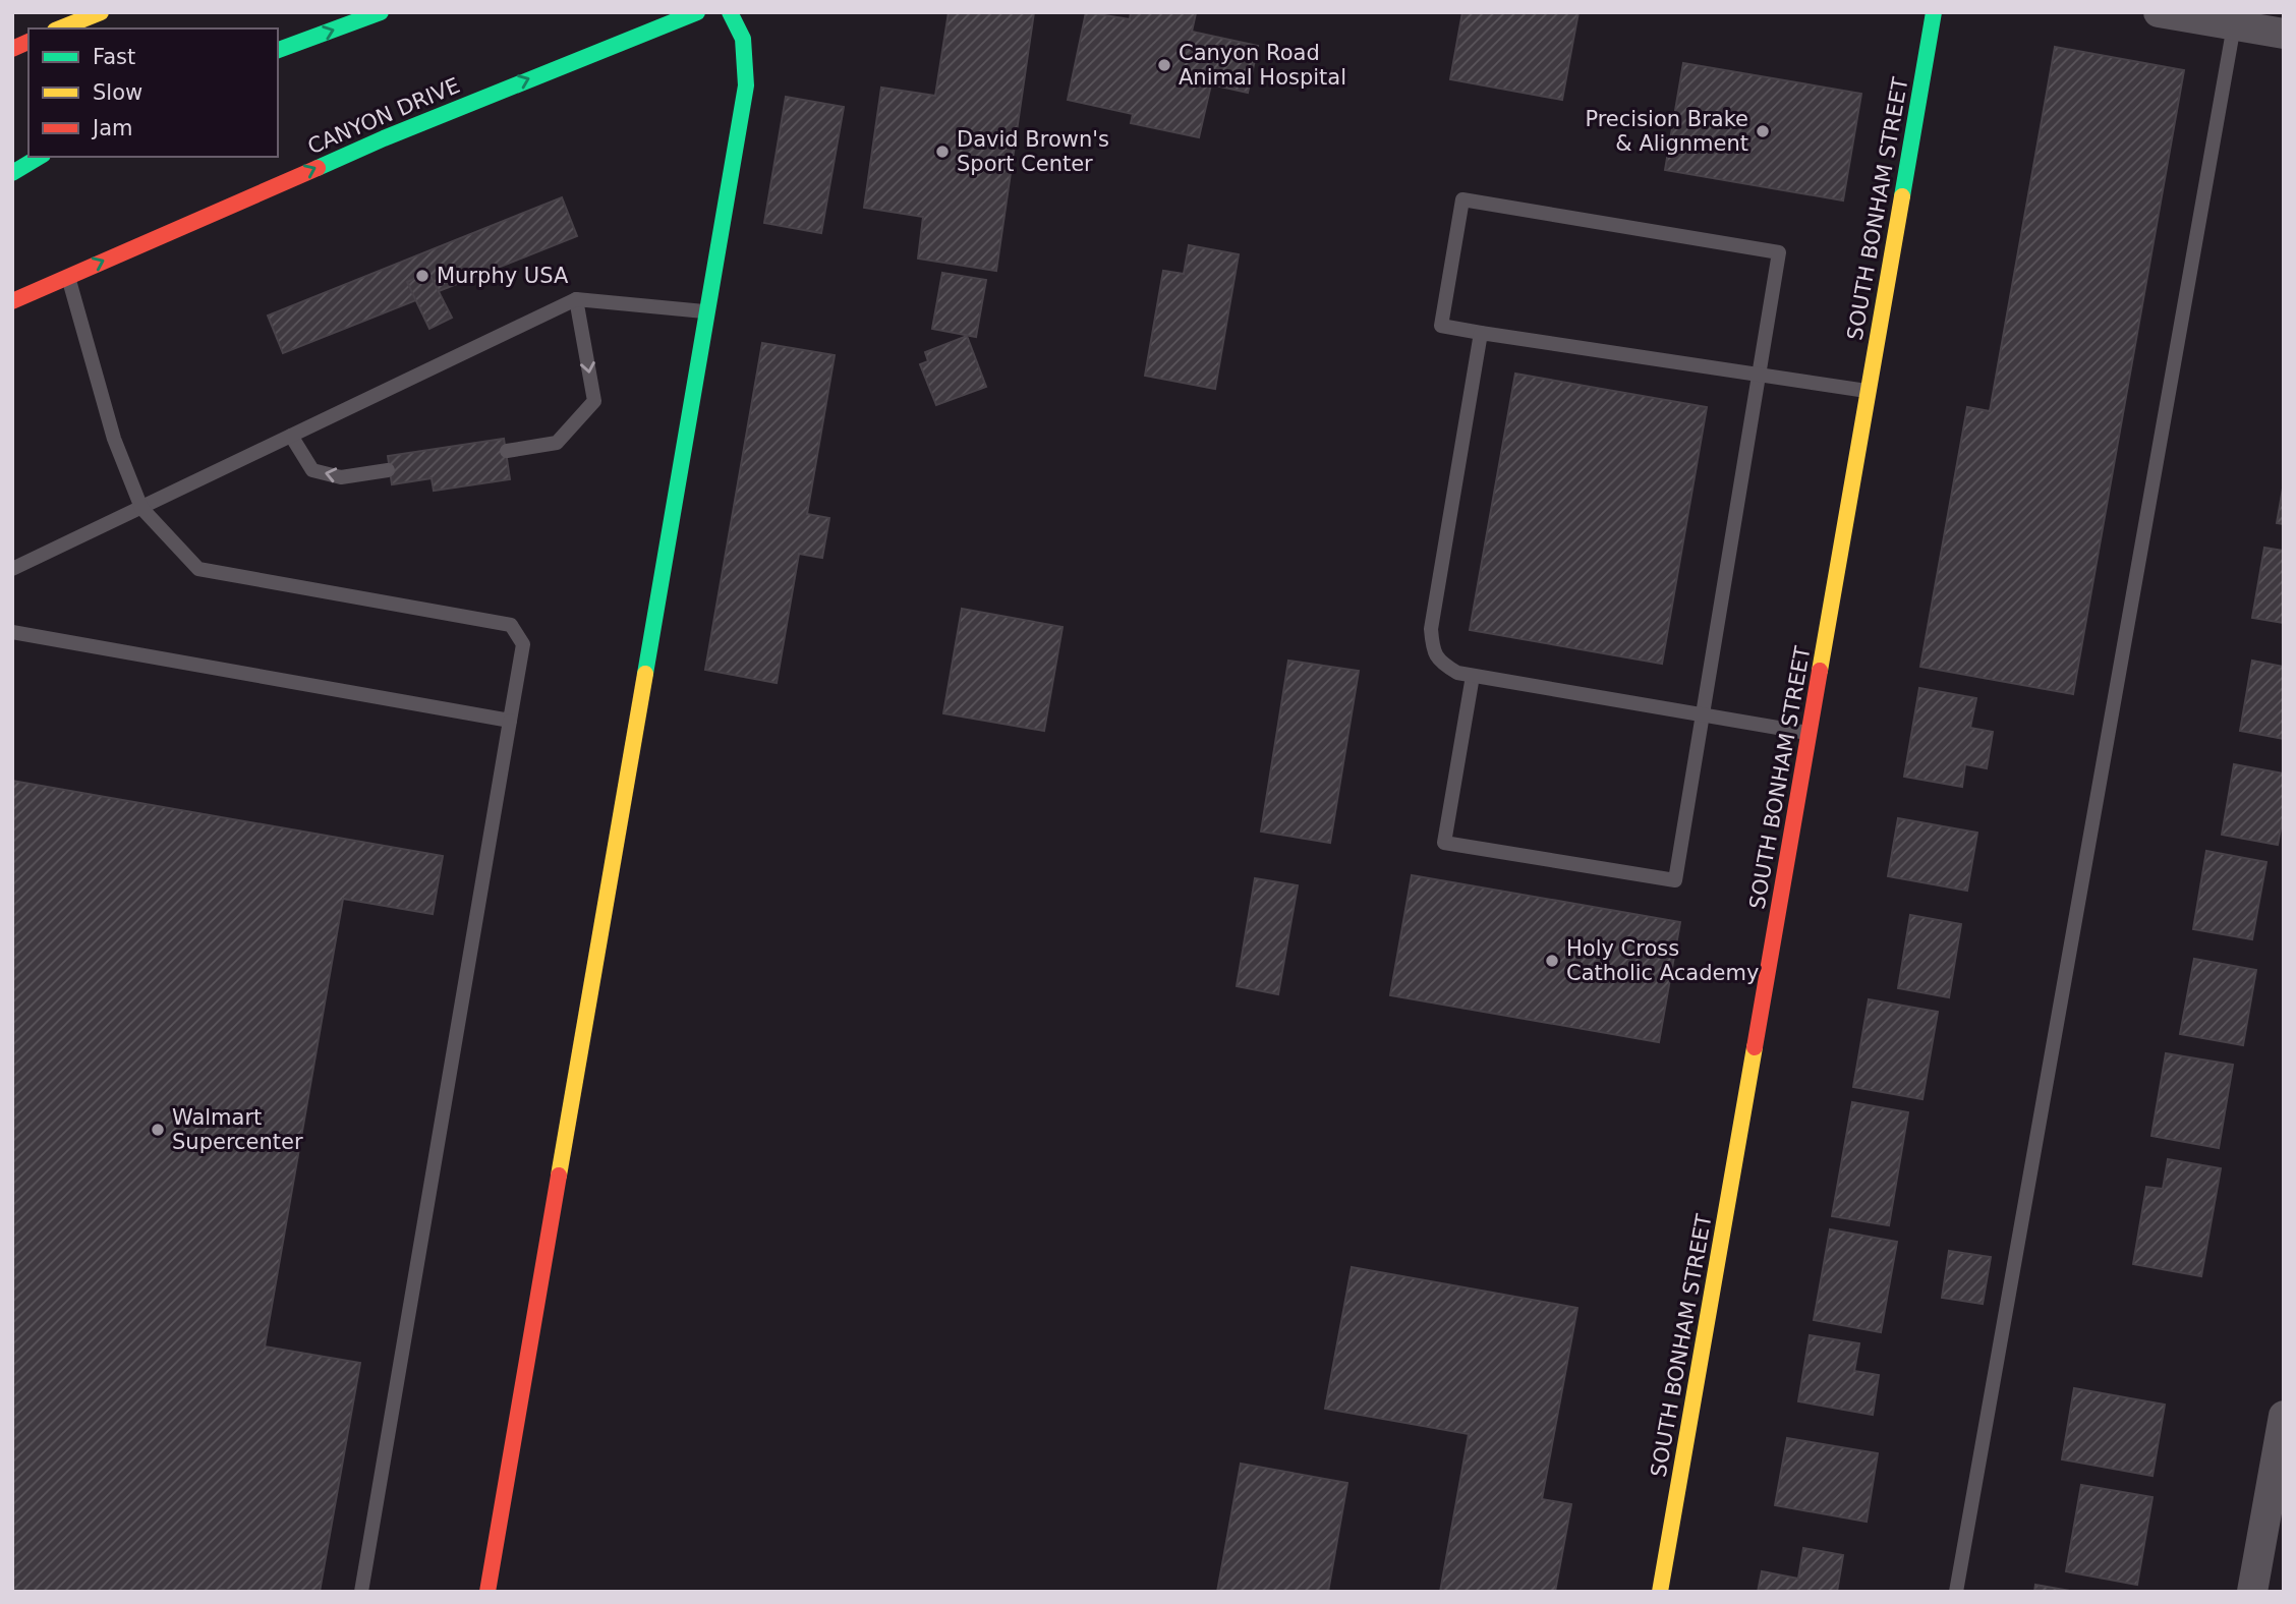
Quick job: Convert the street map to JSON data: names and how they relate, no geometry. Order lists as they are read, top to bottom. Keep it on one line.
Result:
{"streets":{"main road":["CANYON DRIVE","SOUTH BONHAM STREET"]},"one_way":["CANYON DRIVE"],"places":["Canyon Road Animal Hospital","Precision Brake & Alignment","David Brown's Sport Center","Murphy USA","Holy Cross Catholic Academy","Walmart Supercenter"],"legend":["Fast","Slow","Jam"]}
